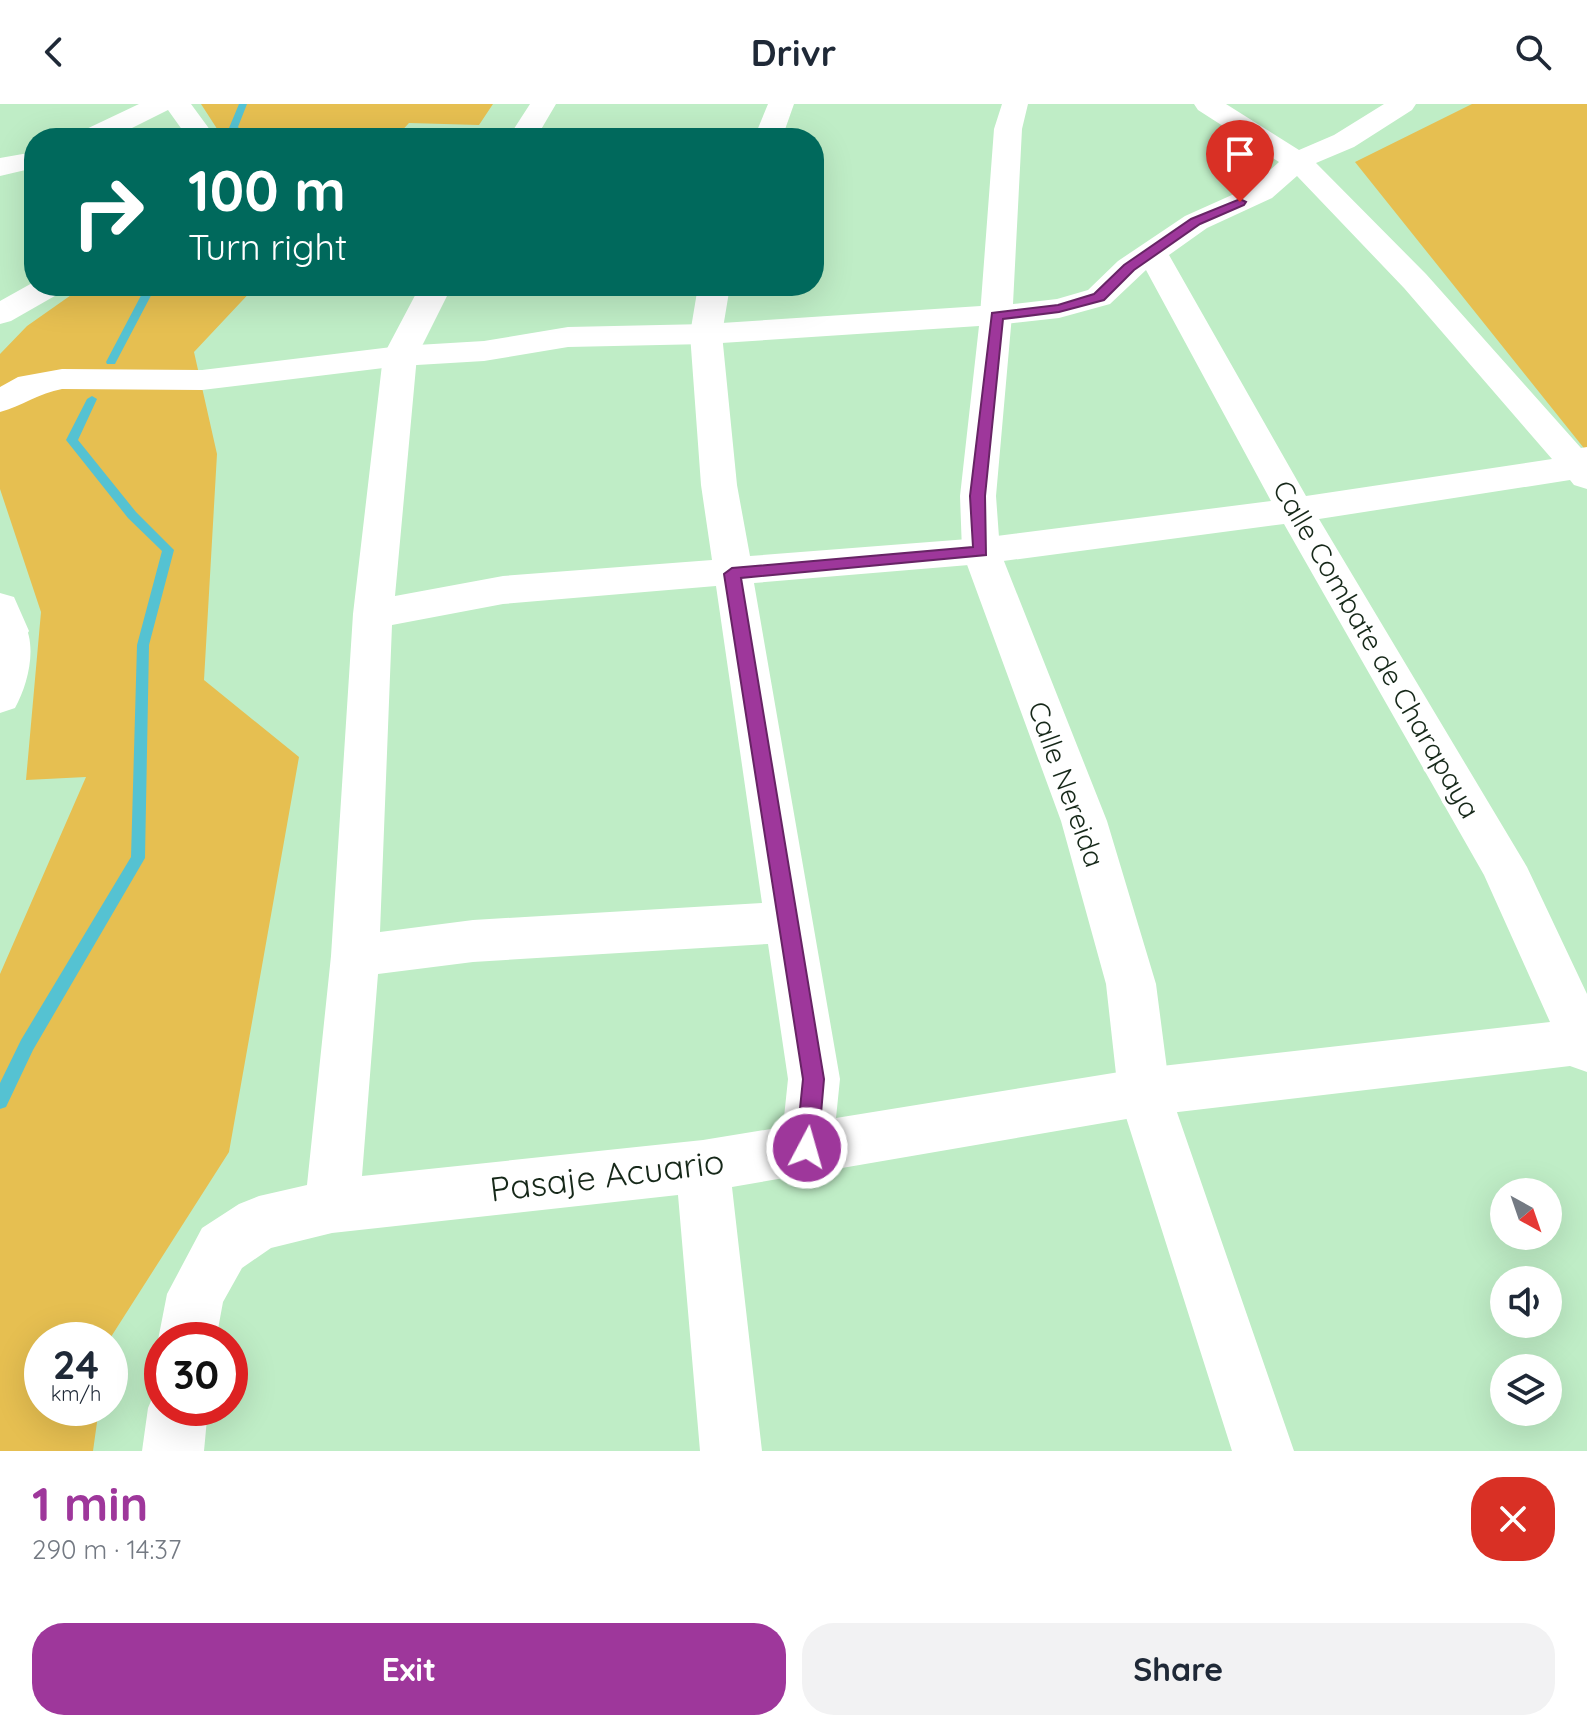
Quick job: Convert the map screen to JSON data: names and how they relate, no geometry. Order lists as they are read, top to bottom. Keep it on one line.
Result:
{"streets":{"street":["Calle Combate de Charapaya","Calle Nereida","Pasaje Acuario"]},"crossings":[["Calle Combate de Charapaya","Pasaje Acuario"],["Calle Nereida","Pasaje Acuario"]],"north":"bottom right","page":{"header":"Drivr","turn":["100 m","Turn right"],"speed":"24 km/h","limit":"30","heading":["1 min","290 m · 14:37"],"buttons":["Exit","Share"]}}
